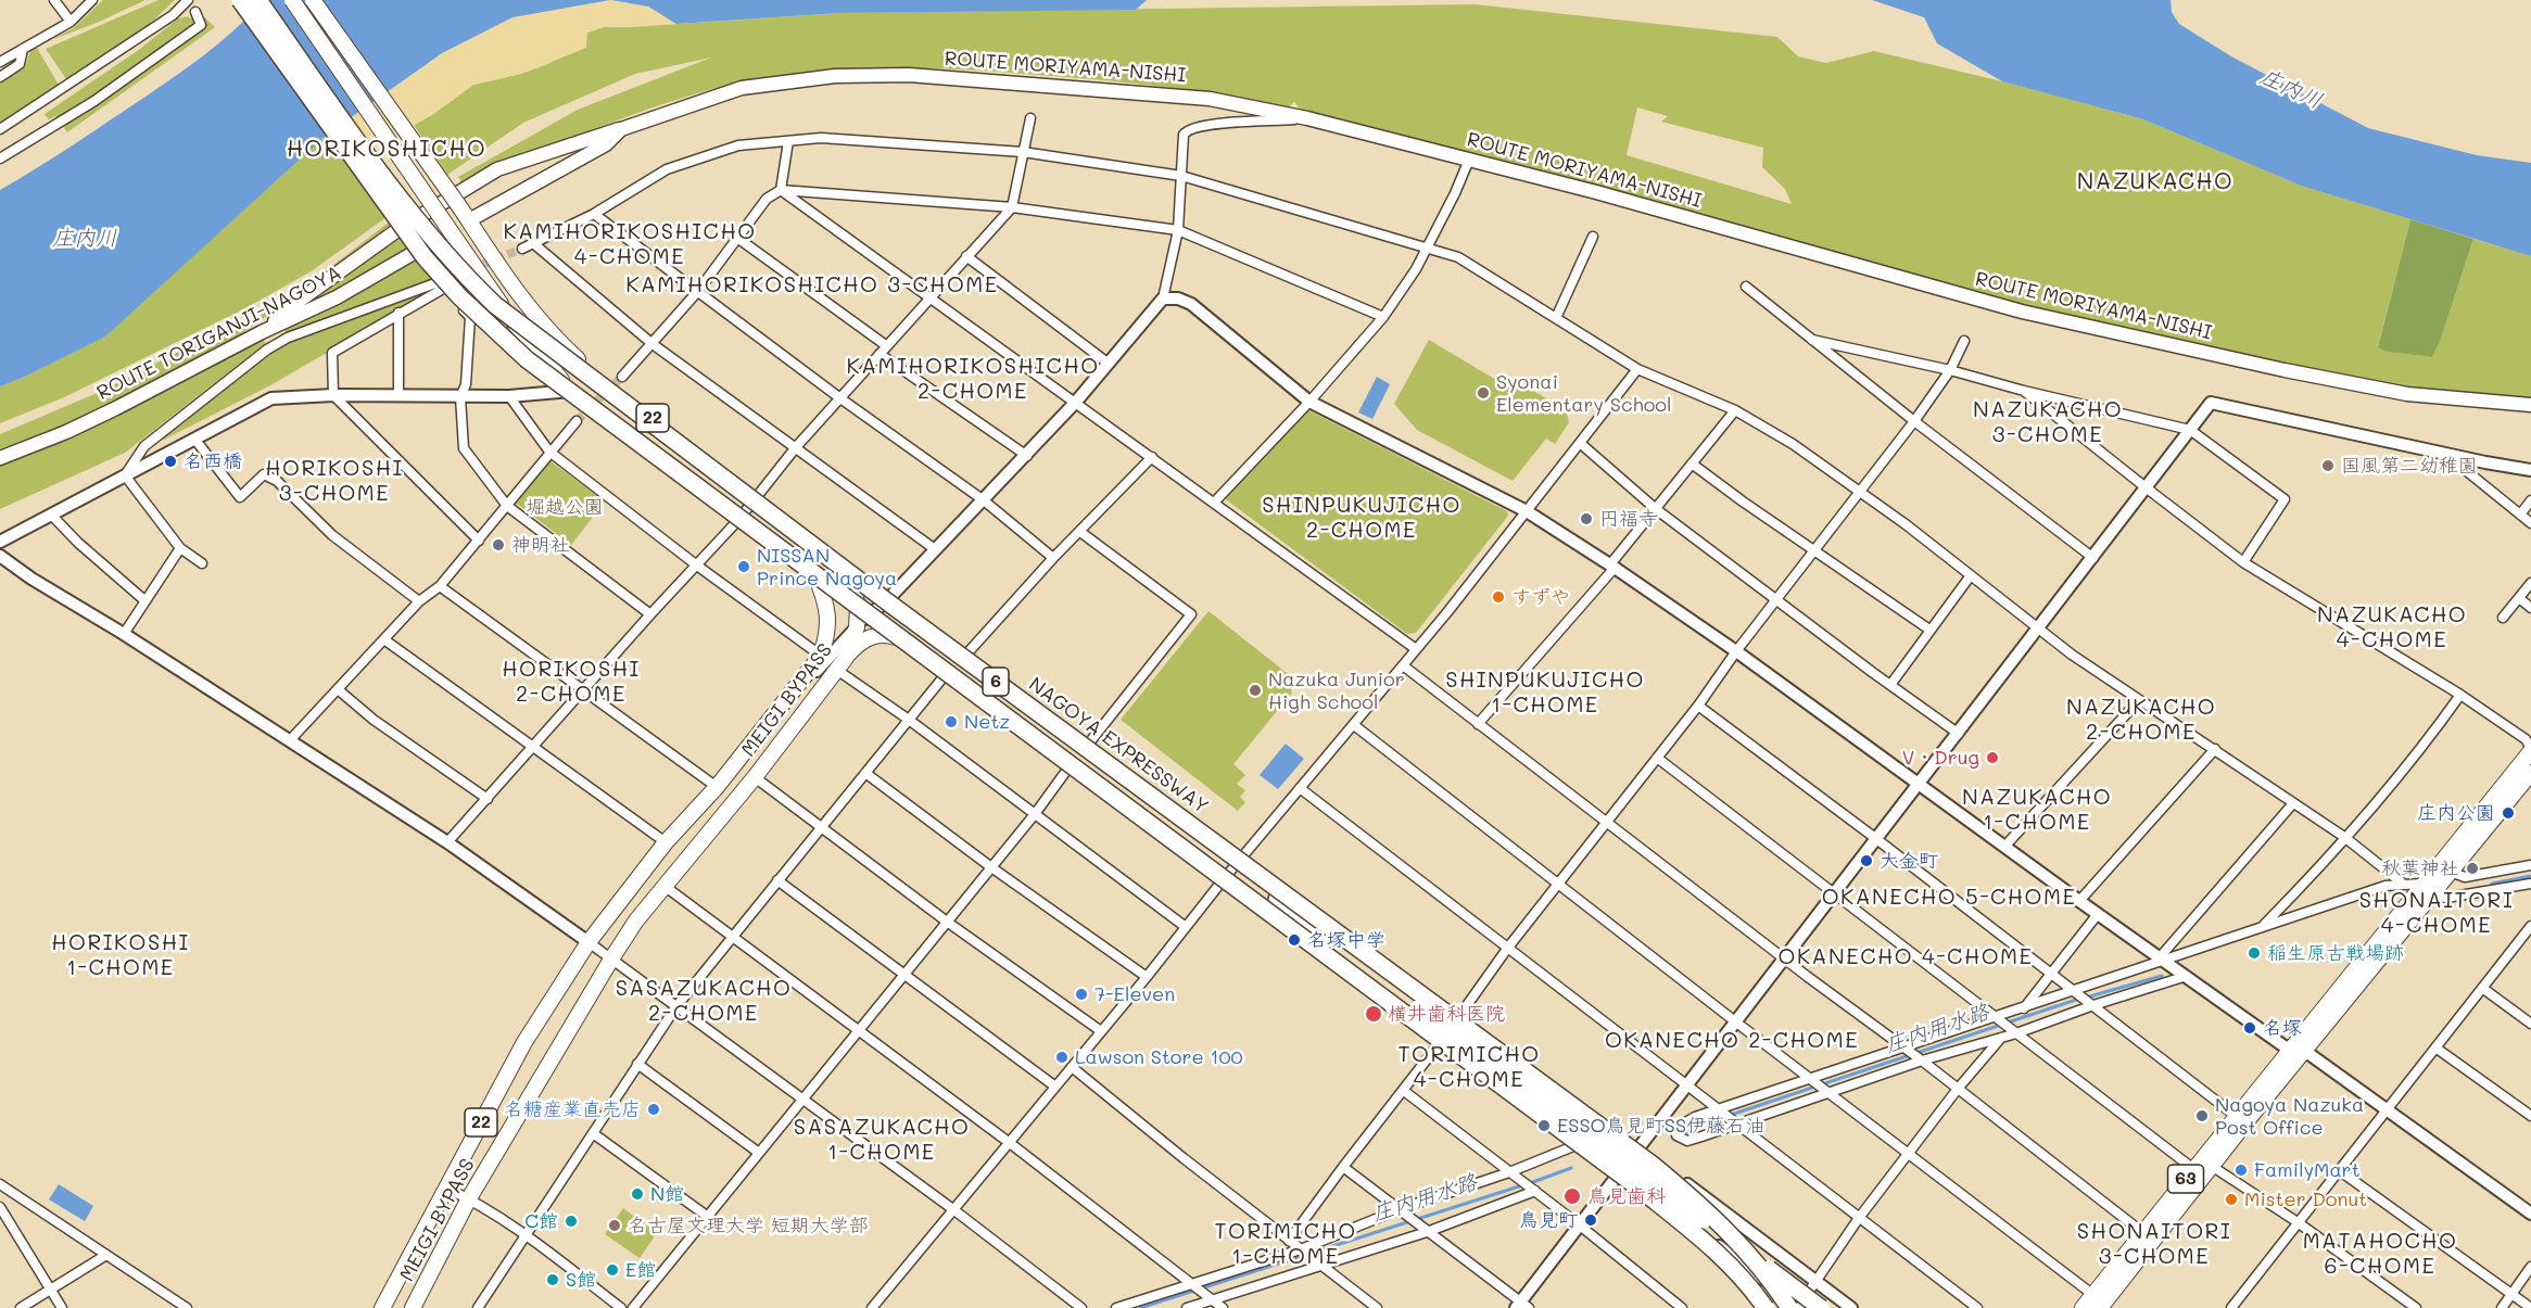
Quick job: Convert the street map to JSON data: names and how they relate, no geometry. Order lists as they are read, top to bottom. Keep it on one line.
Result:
{"streets":{"highway":["6","NAGOYA EXPRESSWAY"],"main road":["ROUTE MORIYAMA-NISHI","ROUTE TORIGANJI-NAGOYA","22","MEIGI BYPASS","63"]},"crossings":[["ROUTE MORIYAMA-NISHI","ROUTE TORIGANJI-NAGOYA"],["ROUTE MORIYAMA-NISHI","22"],["ROUTE TORIGANJI-NAGOYA","22"],["22","MEIGI BYPASS"],["22","NAGOYA EXPRESSWAY"]],"districts":["HORIKOSHICHO","NAZUKACHO","KAMIHORIKOSHICHO 4-CHOME","KAMIHORIKOSHICHO 3-CHOME","KAMIHORIKOSHICHO 2-CHOME","NAZUKACHO 3-CHOME","HORIKOSHI 3-CHOME","SHINPUKUJICHO 2-CHOME","NAZUKACHO 4-CHOME","HORIKOSHI 2-CHOME","SHINPUKUJICHO 1-CHOME","NAZUKACHO 2-CHOME","NAZUKACHO 1-CHOME","OKANECHO 5-CHOME","SHONAITORI 4-CHOME","HORIKOSHI 1-CHOME","OKANECHO 4-CHOME","SASAZUKACHO 2-CHOME","OKANECHO 2-CHOME","TORIMICHO 4-CHOME","SASAZUKACHO 1-CHOME","TORIMICHO 1-CHOME","SHONAITORI 3-CHOME","MATAHOCHO 6-CHOME"],"water":["庄内川","庄内用水路"],"parks":["堀越公園"],"places":["Syonai Elementary School","名西橋","国風第二幼稚園","円福寺","神明社","NISSAN Prince Nagoya","すずや","Nazuka Junior High School","Netz","V・Drug","庄内公園","大金町","秋葉神社","名塚中学","稲生原古戦場跡","7-Eleven","横井歯科医院","名塚","Lawson Store 100","名糖産業直売店","Nagoya Nazuka Post Office","ESSO鳥見町SS伊藤石油","FamilyMart","N館","鳥見歯科","Mister Donut","鳥見町","C館","名古屋文理大学 短期大学部","E館","S館"]}
